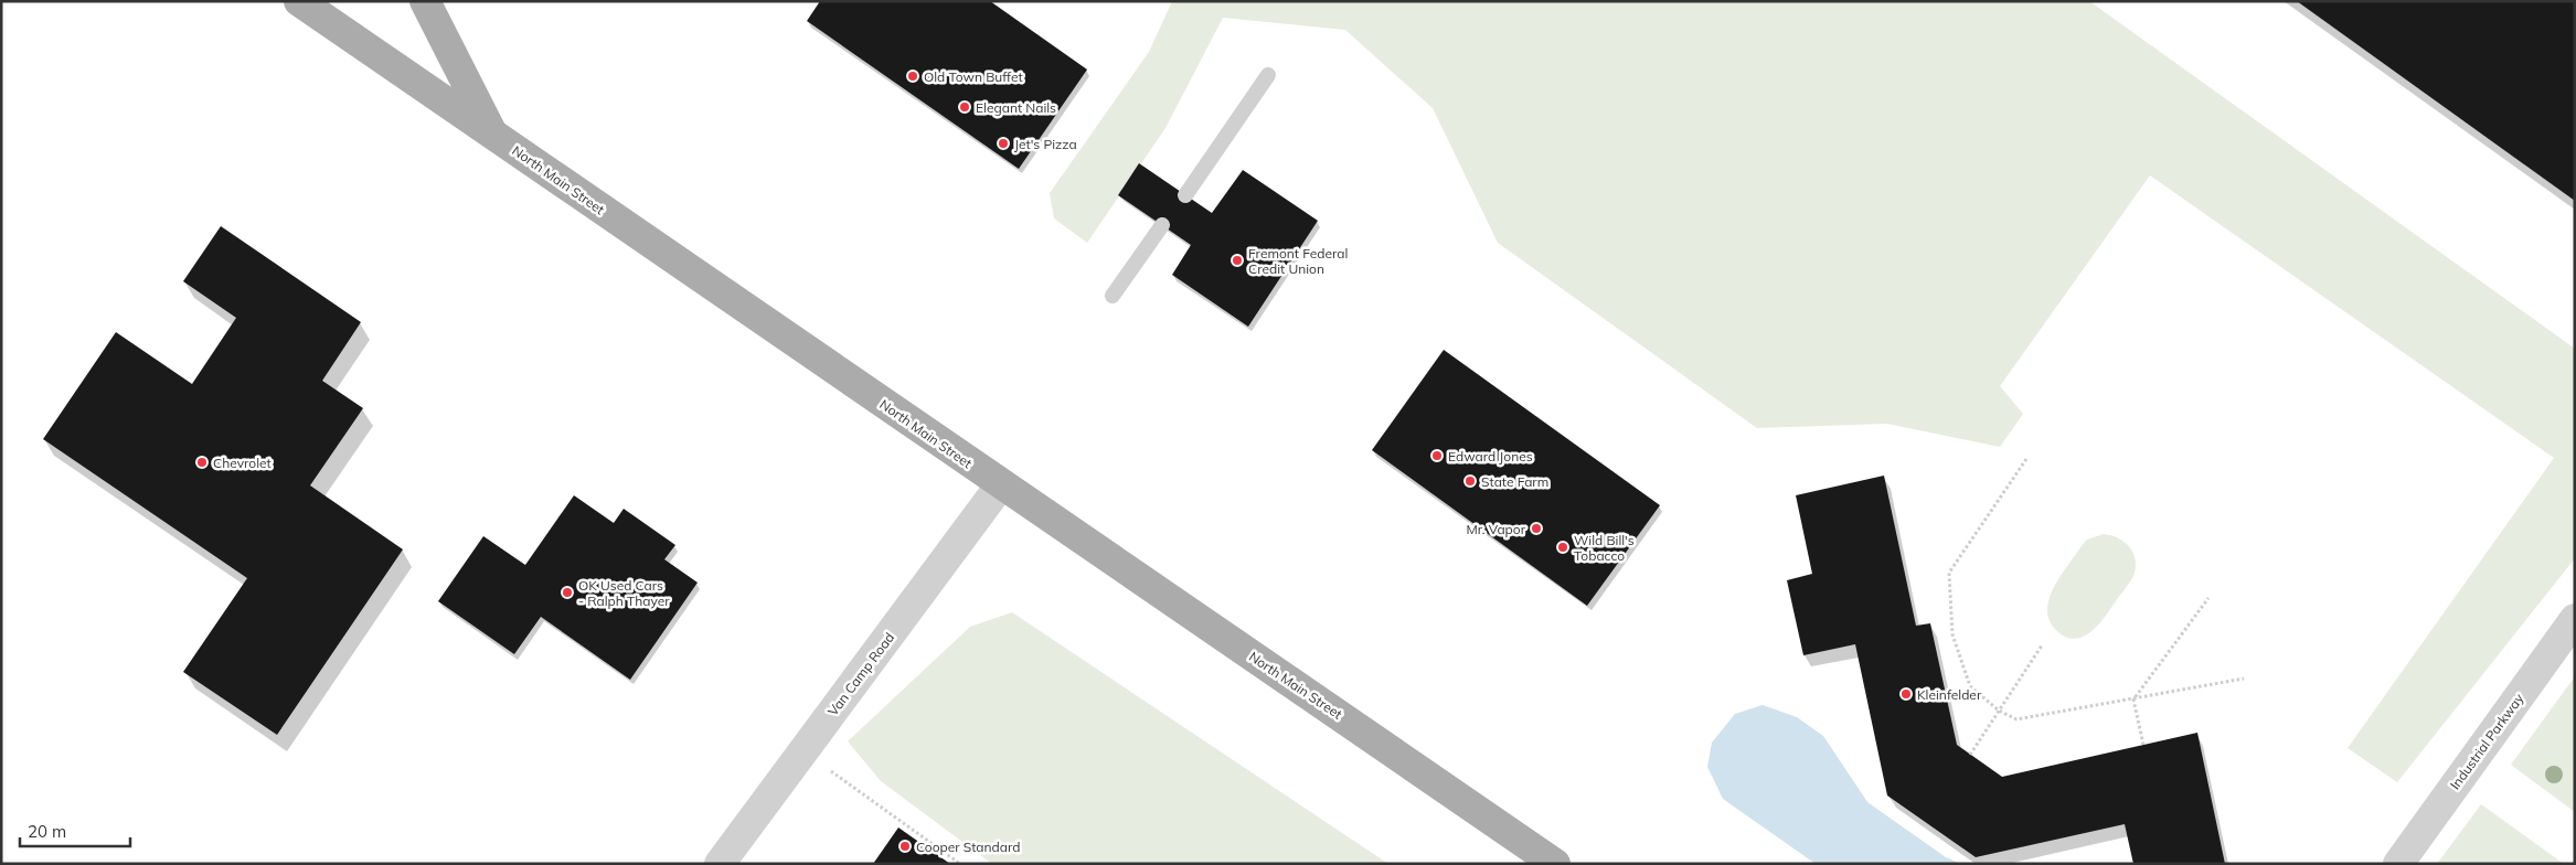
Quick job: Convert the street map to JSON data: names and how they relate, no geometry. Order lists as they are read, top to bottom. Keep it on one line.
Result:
{"streets":{"main road":["North Main Street"],"street":["Van Camp Road","Industrial Parkway"]},"crossings":[["North Main Street","Van Camp Road"]],"places":["Old Town Buffet","Elegant Nails","Jet's Pizza","Fremont Federal Credit Union","Edward Jones","Chevrolet","State Farm","Mr. Vapor","Wild Bill's Tobacco","OK Used Cars - Ralph Thayer","Kleinfelder","Cooper Standard"],"scale_bar":"20 m"}
